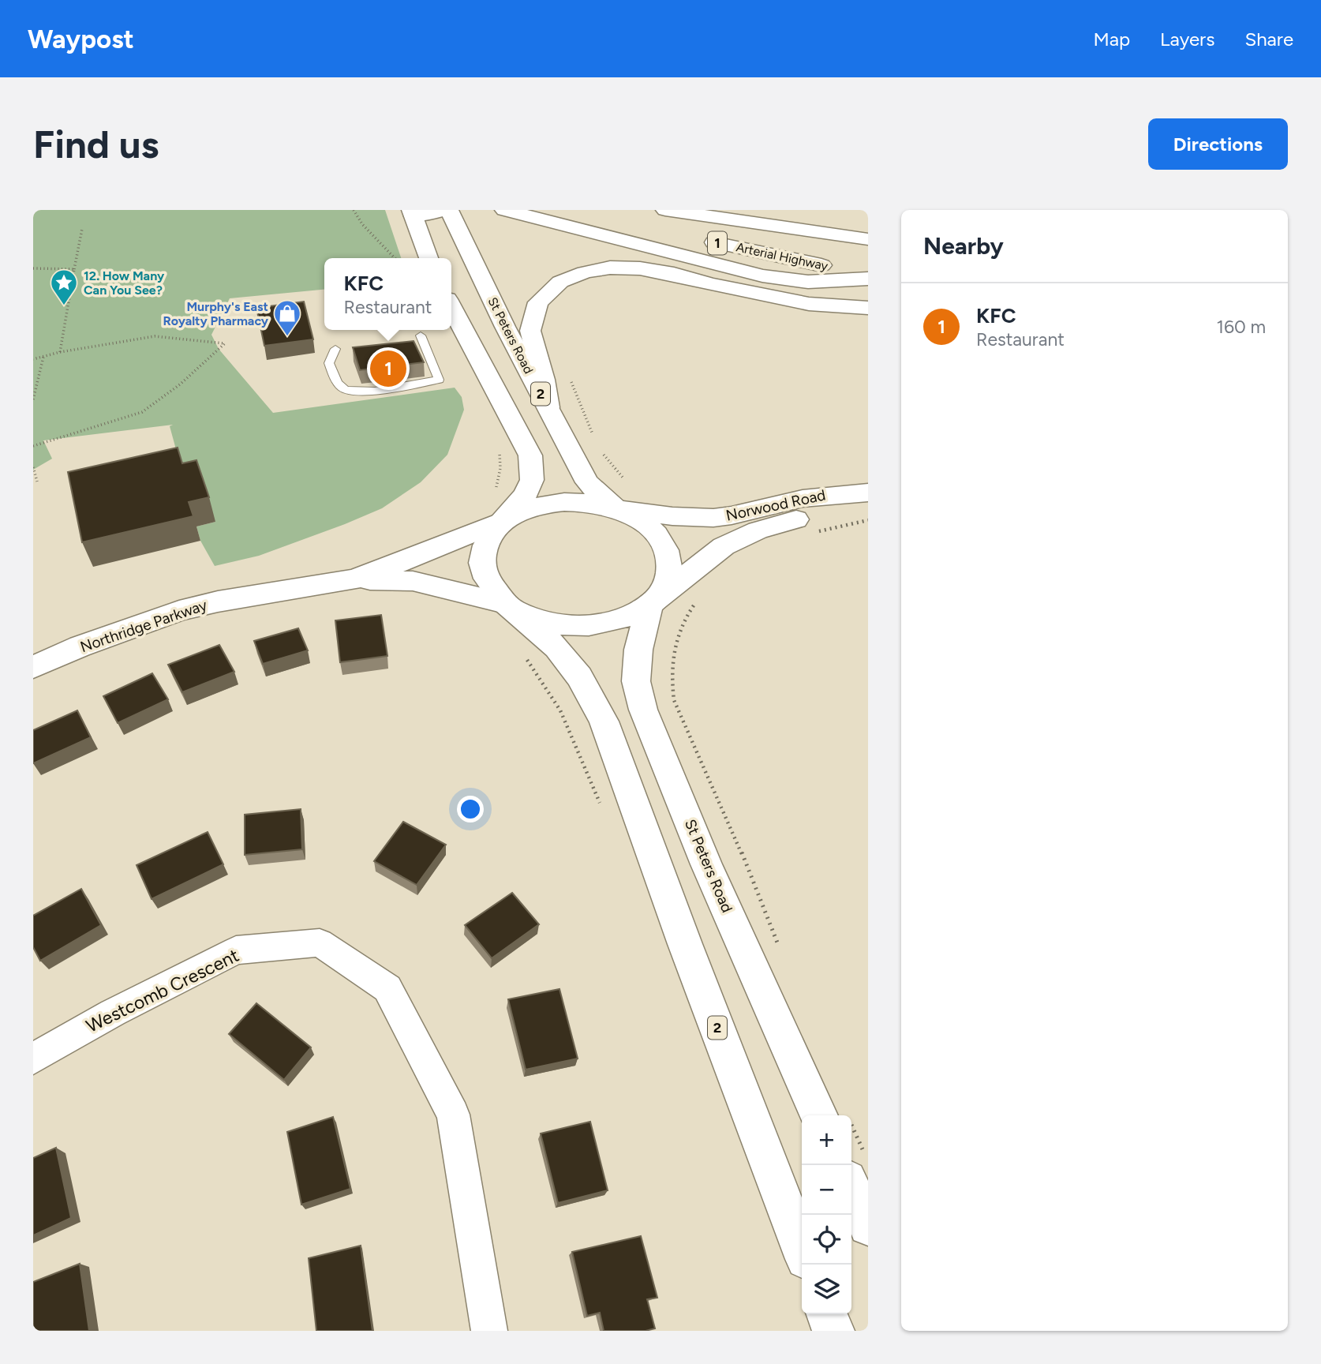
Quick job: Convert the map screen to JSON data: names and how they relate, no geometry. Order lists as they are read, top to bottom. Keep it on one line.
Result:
{"streets":{"main road":["1","Arterial Highway","St Peters Road","2","Norwood Road","Northridge Parkway"],"street":["Westcomb Crescent"]},"crossings":[["St Peters Road","Norwood Road"],["St Peters Road","Northridge Parkway"],["Norwood Road","Northridge Parkway"]],"places":{"place":["12. How Many Can You See?"],"shop":["Murphy's East Royalty Pharmacy"]},"page":{"header":"Waypost","nav":["Map","Layers","Share"],"buttons":"Directions","title":"Find us","heading":"Nearby","popup":["KFC","Restaurant"],"list":[{"mark":"1","name":"KFC","note":"Restaurant","value":"160 m"}],"pins":"1","map_buttons":["+","−"]}}
